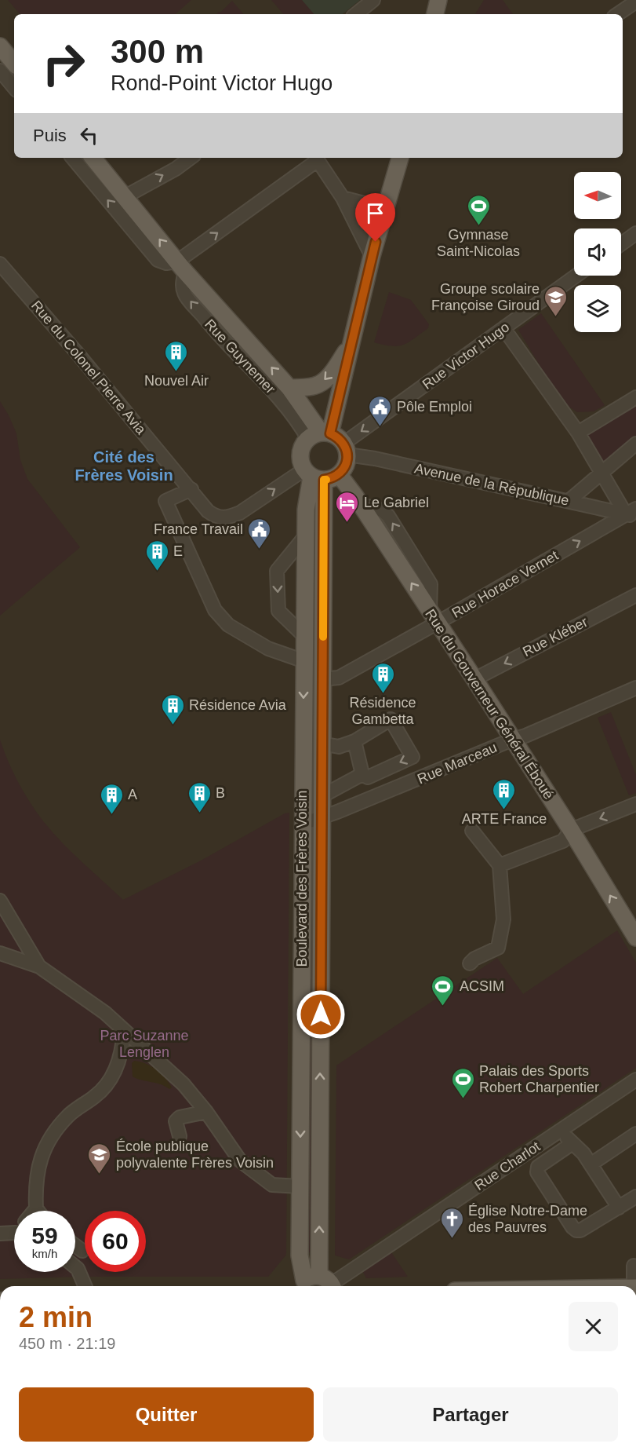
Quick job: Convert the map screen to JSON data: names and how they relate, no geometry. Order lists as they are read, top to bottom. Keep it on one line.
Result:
{"streets":{"main road":["Rue Guynemer","Rue du Gouverneur Général Éboué","Boulevard des Frères Voisin"],"street":["Rue Victor Hugo","Rue du Colonel Pierre Avia","Avenue de la République","Rue Horace Vernet","Rue Kléber","Rue Marceau","Rue Charlot"]},"crossings":[["Rue Victor Hugo","Rue Guynemer"],["Rue Victor Hugo","Rue du Colonel Pierre Avia"],["Rue Victor Hugo","Avenue de la République"],["Rue Victor Hugo","Rue du Gouverneur Général Éboué"],["Rue Victor Hugo","Boulevard des Frères Voisin"],["Rue Guynemer","Rue du Colonel Pierre Avia"],["Rue Guynemer","Avenue de la République"],["Rue Guynemer","Rue du Gouverneur Général Éboué"],["Rue Guynemer","Boulevard des Frères Voisin"],["Rue du Colonel Pierre Avia","Avenue de la République"],["Rue du Colonel Pierre Avia","Rue du Gouverneur Général Éboué"],["Rue du Colonel Pierre Avia","Boulevard des Frères Voisin"],["Avenue de la République","Rue Horace Vernet"],["Avenue de la République","Rue du Gouverneur Général Éboué"],["Avenue de la République","Boulevard des Frères Voisin"],["Rue Horace Vernet","Rue du Gouverneur Général Éboué"],["Rue Horace Vernet","Boulevard des Frères Voisin"],["Rue Kléber","Rue du Gouverneur Général Éboué"],["Rue du Gouverneur Général Éboué","Rue Marceau"],["Rue du Gouverneur Général Éboué","Boulevard des Frères Voisin"],["Rue Marceau","Boulevard des Frères Voisin"],["Boulevard des Frères Voisin","Rue Charlot"]],"one_way":["Rue Victor Hugo","Rue Guynemer","Rue Horace Vernet","Rue Kléber","Rue du Gouverneur Général Éboué"],"districts":["Cité des Frères Voisin"],"parks":["Parc Suzanne Lenglen"],"places":{"sports":["Gymnase Saint-Nicolas","ACSIM","Palais des Sports Robert Charpentier"],"school or university":["Groupe scolaire Françoise Giroud","École publique polyvalente Frères Voisin"],"building":["Nouvel Air","E","Résidence Gambetta","Résidence Avia","ARTE France","B","A"],"public building":["Pôle Emploi","France Travail"],"hotel":["Le Gabriel"],"church":["Église Notre-Dame des Pauvres"]},"north":"left","page":{"turn":["300 m","Rond-Point Victor Hugo"],"then":"Puis","speed":"59 km/h","limit":"60","heading":["2 min","450 m · 21:19"],"buttons":["Quitter","Partager"]}}
